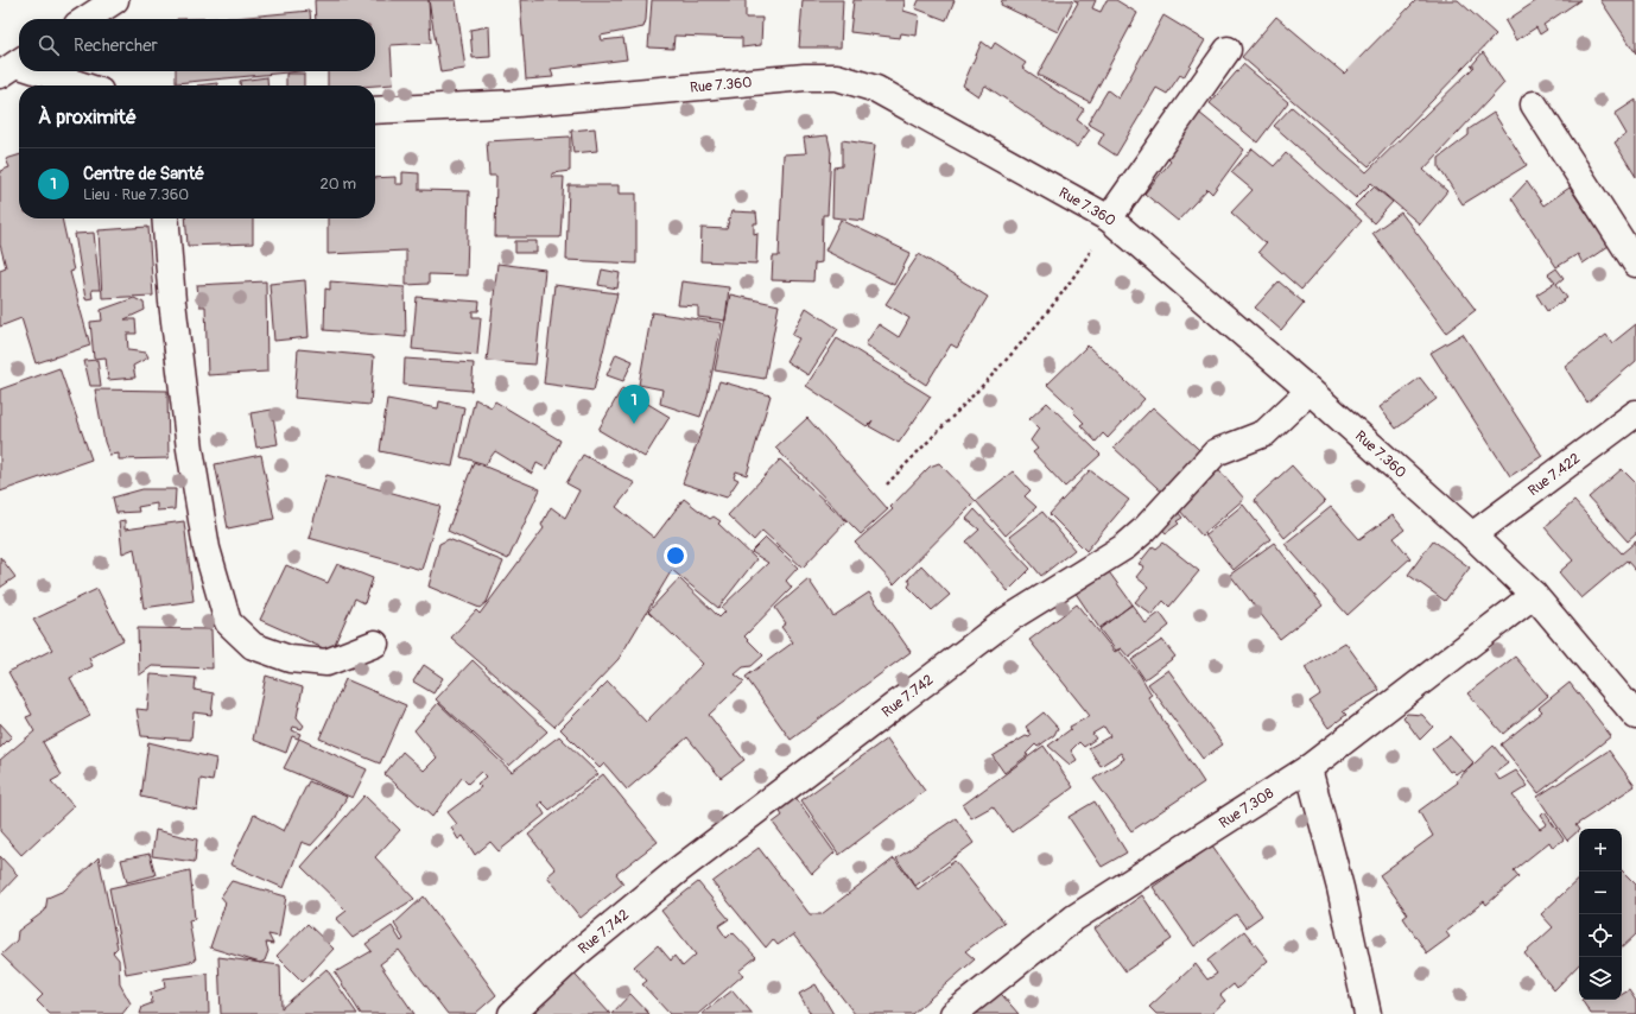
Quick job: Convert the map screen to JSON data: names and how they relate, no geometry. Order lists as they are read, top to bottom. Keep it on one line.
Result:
{"streets":{"street":["Rue 7.360","Rue 7.422","Rue 7.742","Rue 7.308"]},"crossings":[["Rue 7.360","Rue 7.422"],["Rue 7.360","Rue 7.742"],["Rue 7.360","Rue 7.308"]],"page":{"search":"Rechercher","heading":"À proximité","list":[{"mark":"1","name":"Centre de Santé","note":"Lieu · Rue 7.360","value":"20 m"}],"pins":"1","map_buttons":["+","−"]}}
